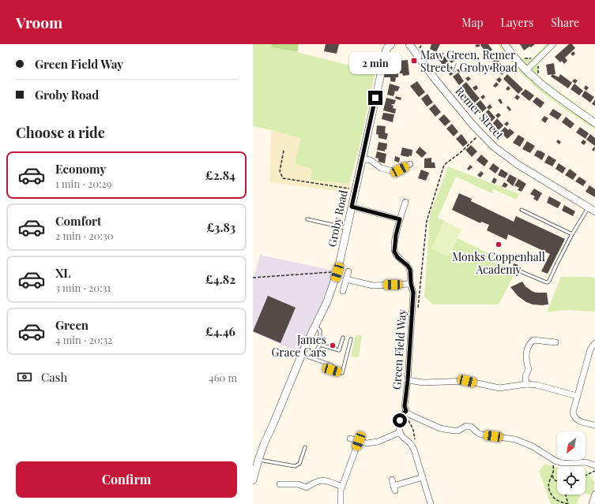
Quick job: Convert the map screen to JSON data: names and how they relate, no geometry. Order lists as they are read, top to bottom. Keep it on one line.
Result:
{"streets":{"street":["Remer Street","Groby Road","Green Field Way"]},"places":{"transit":["Maw Green, Remer Street / Groby Road"],"other":["Monks Coppenhall Academy","James Grace Cars"]},"north":"bottom left","page":{"header":"Vroom","nav":["Map","Layers","Share"],"banner":["Green Field Way","Groby Road"],"bubble":"2 min","heading":"Choose a ride","list":[{"name":"Economy","note":"1 min · 20:29","value":"£2.84"},{"name":"Comfort","note":"2 min · 20:30","value":"£3.83"},{"name":"XL","note":"3 min · 20:31","value":"£4.82"},{"name":"Green","note":"4 min · 20:32","value":"£4.46"}],"pay":["Cash","460 m"],"buttons":"Confirm"}}
